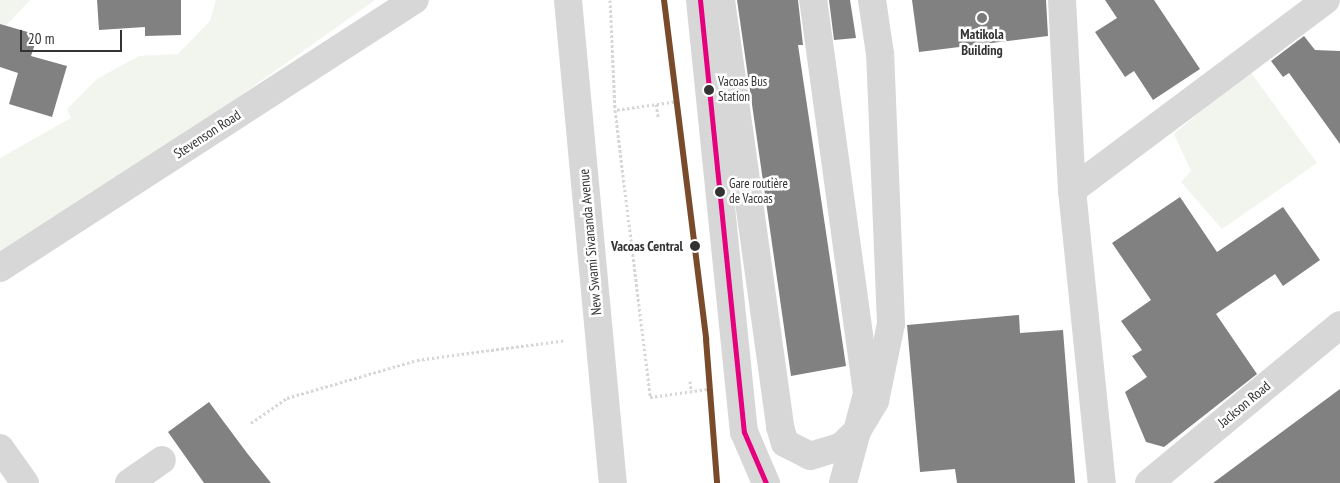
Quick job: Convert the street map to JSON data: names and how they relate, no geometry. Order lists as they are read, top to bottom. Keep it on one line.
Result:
{"streets":{"street":["Stevenson Road","New Swami Sivananda Avenue","Jackson Road"]},"places":["Matikola Building","Vacoas Bus Station","Gare routière de Vacoas","Vacoas Central"],"scale_bar":"20 m"}
